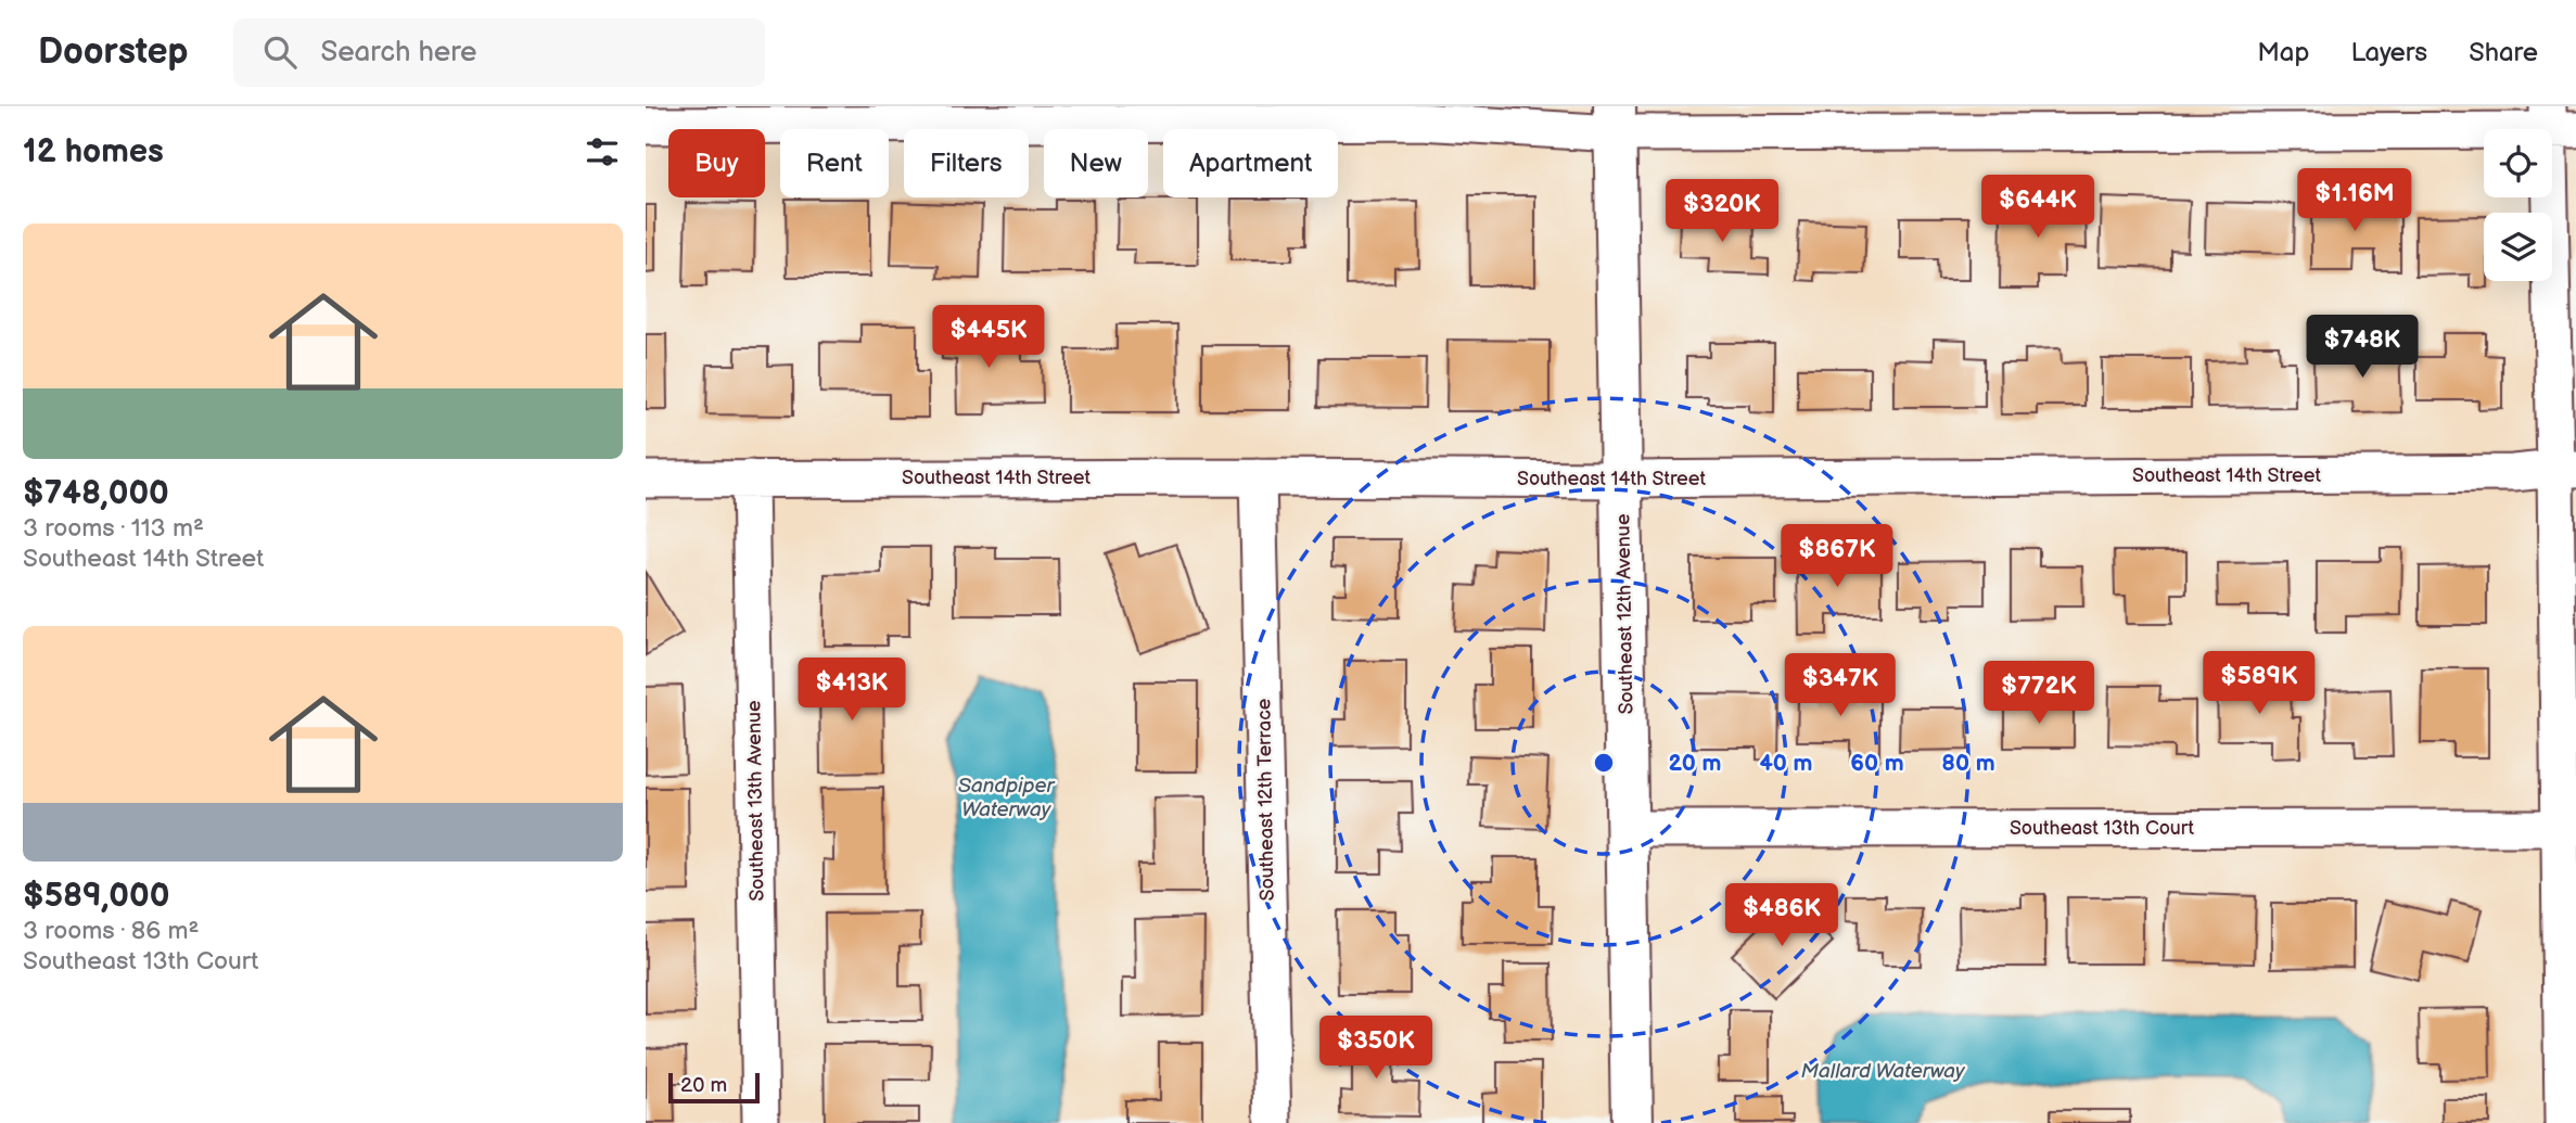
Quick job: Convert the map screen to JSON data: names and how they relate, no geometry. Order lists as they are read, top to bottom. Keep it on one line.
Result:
{"streets":{"street":["Southeast 14th Street","Southeast 12th Avenue","Southeast 12th Terrace","Southeast 13th Avenue","Southeast 13th Court"]},"crossings":[["Southeast 14th Street","Southeast 12th Avenue"],["Southeast 14th Street","Southeast 12th Terrace"],["Southeast 14th Street","Southeast 13th Avenue"],["Southeast 12th Avenue","Southeast 13th Court"]],"water":["Sandpiper Waterway","Mallard Waterway"],"scale_bar":"20 m","page":{"header":"Doorstep","search":"Search here","nav":["Map","Layers","Share"],"heading":"12 homes","chip":["Buy","Rent","Filters","New","Apartment"],"price":["$1.16M","$644K","$320K","$445K","$748K","$867K","$589K","$347K","$413K","$772K","$486K","$350K"],"list":[{"name":"$748,000","note":"3 rooms · 113 m² · Southeast 14th Street"},{"name":"$589,000","note":"3 rooms · 86 m² · Southeast 13th Court"}],"scale":"20 m"},"rings":["20 m","40 m","60 m","80 m"]}
